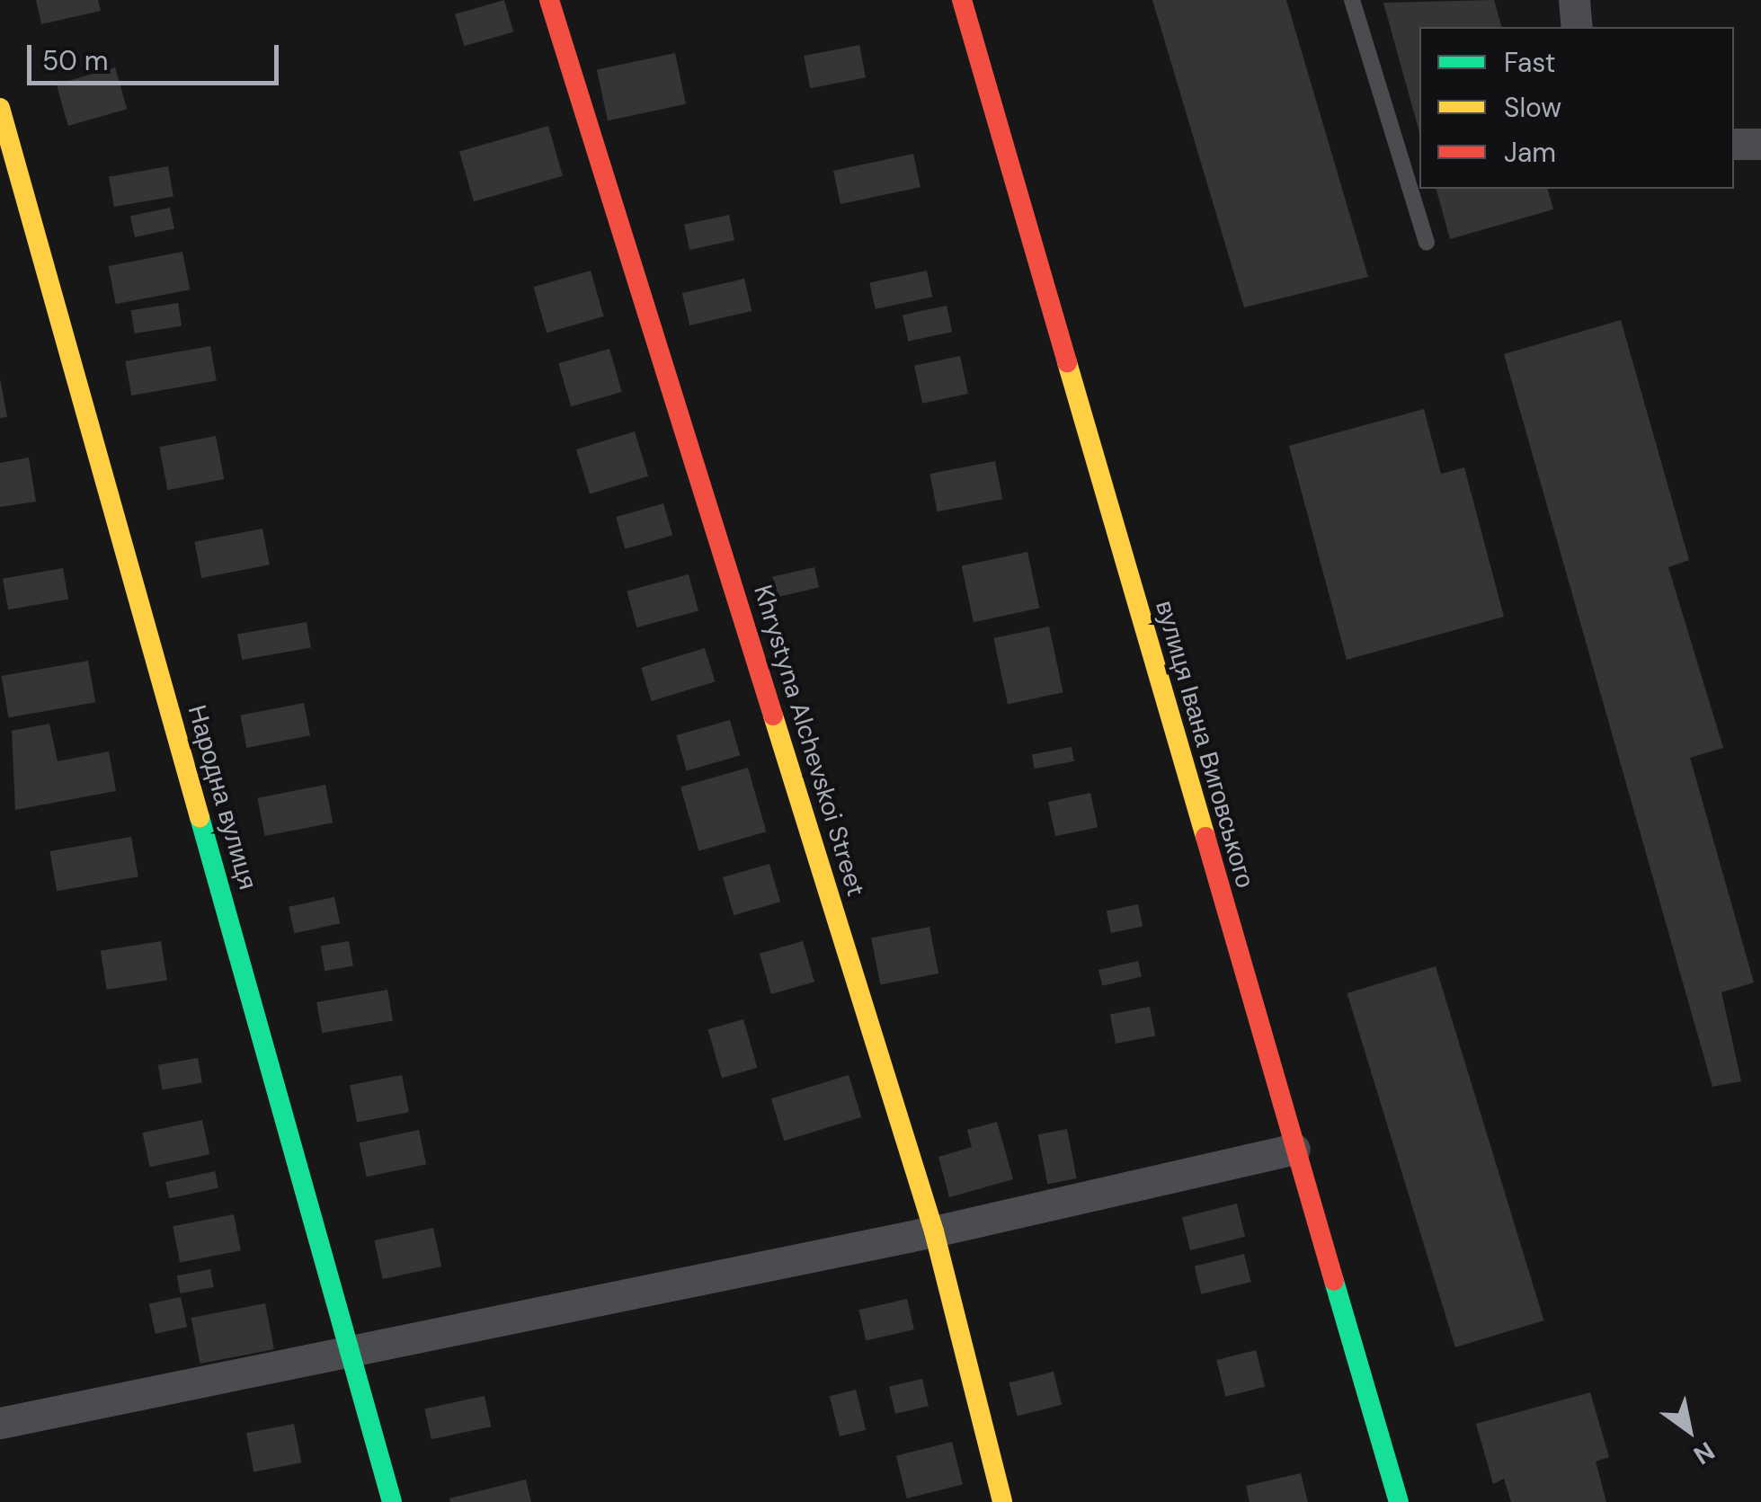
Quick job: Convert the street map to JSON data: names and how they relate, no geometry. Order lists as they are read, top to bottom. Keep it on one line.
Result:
{"streets":{"street":["Khrystyna Alchevskoi Street","вулиця Івана Виговського","Народна вулиця"]},"legend":["Fast","Slow","Jam"],"scale_bar":"50 m","north":"bottom right"}
